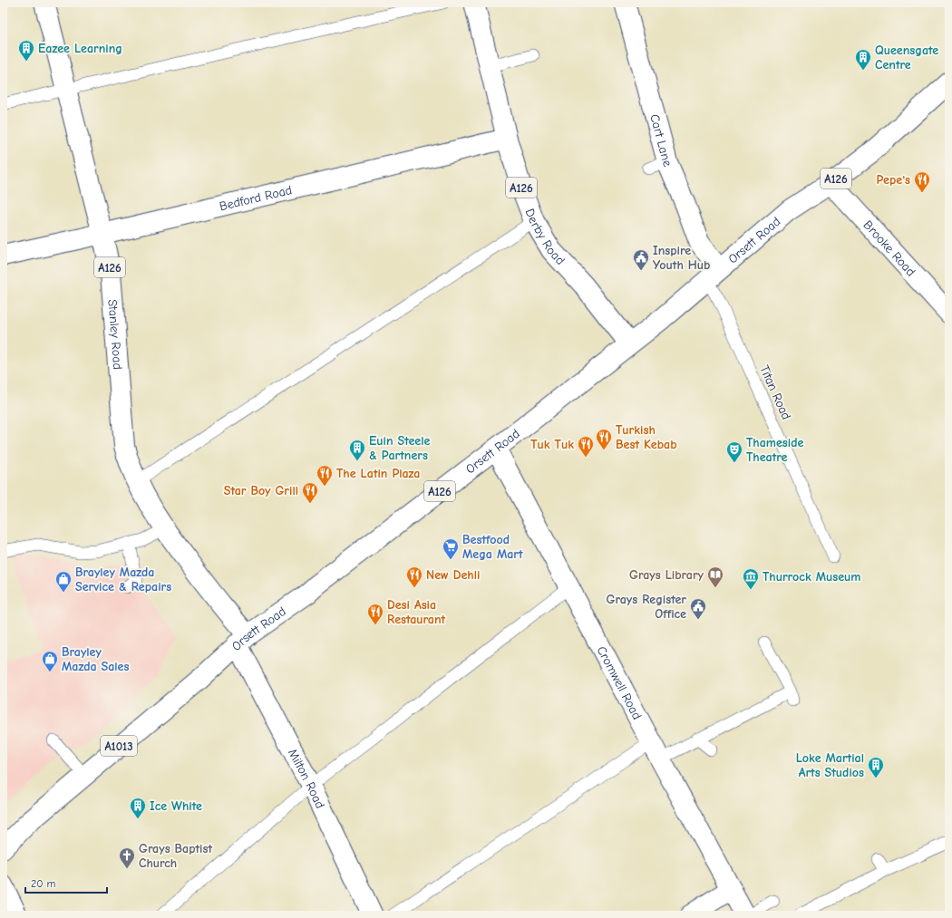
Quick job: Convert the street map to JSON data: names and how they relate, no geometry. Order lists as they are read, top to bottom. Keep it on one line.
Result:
{"streets":{"main road":["Cart Lane","A126","Bedford Road","Derby Road","Orsett Road","Brooke Road","Stanley Road","Cromwell Road","A1013","Milton Road"],"lane":["Titan Road"]},"crossings":[["Cart Lane","Orsett Road"],["Cart Lane","Titan Road"],["Bedford Road","Derby Road"],["Bedford Road","Stanley Road"],["Derby Road","Orsett Road"],["Orsett Road","Brooke Road"],["Orsett Road","Stanley Road"],["Orsett Road","Titan Road"],["Orsett Road","Cromwell Road"],["Orsett Road","Milton Road"],["Stanley Road","Milton Road"]],"places":{"building":["Eazee Learning","Queensgate Centre","Euin Steele & Partners","Loke Martial Arts Studios","Ice White"],"restaurant":["Pepe's","Turkish Best Kebab","Tuk Tuk","The Latin Plaza","Star Boy Grill","New Dehli","Desi Asia Restaurant"],"public building":["Inspire Youth Hub","Grays Register Office"],"theatre":["Thameside Theatre"],"supermarket":["Bestfood Mega Mart"],"library":["Grays Library"],"museum":["Thurrock Museum"],"shop":["Brayley Mazda Service & Repairs","Brayley Mazda Sales"],"church":["Grays Baptist Church"]},"scale_bar":"20 m"}
